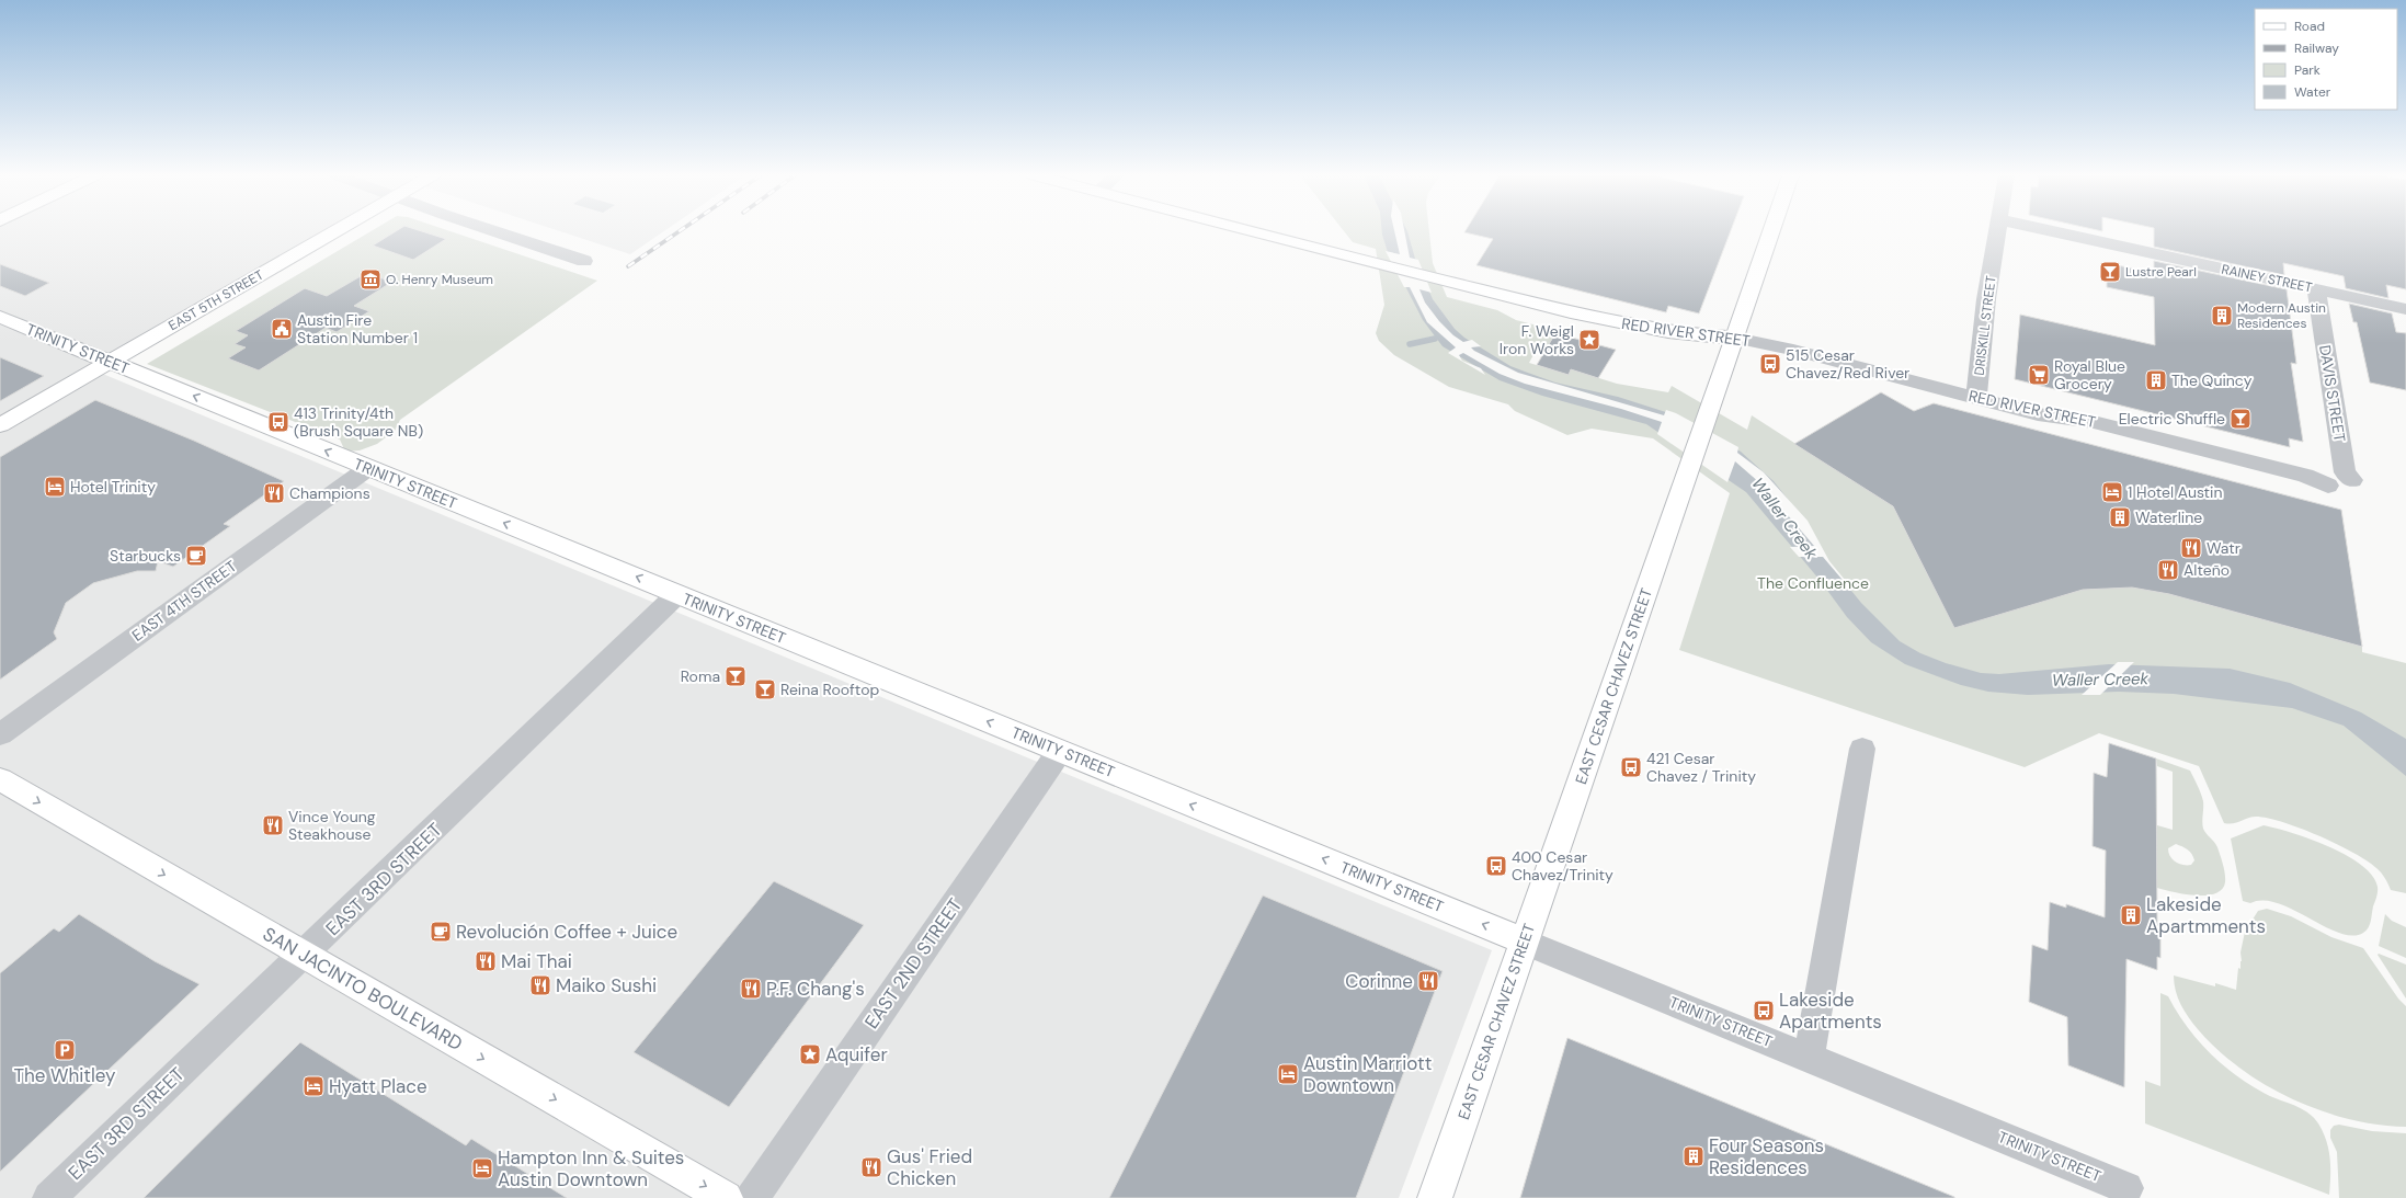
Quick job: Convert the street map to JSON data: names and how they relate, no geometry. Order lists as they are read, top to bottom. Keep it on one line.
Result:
{"streets":{"main road":["EAST 5TH STREET","RED RIVER STREET","TRINITY STREET","EAST CESAR CHAVEZ STREET","SAN JACINTO BOULEVARD"],"street":["RAINEY STREET","DRISKILL STREET","DAVIS STREET","EAST 4TH STREET","EAST 3RD STREET","EAST 2ND STREET"]},"crossings":[["RAINEY STREET","DAVIS STREET"],["EAST 5TH STREET","TRINITY STREET"],["DRISKILL STREET","RED RIVER STREET"],["RED RIVER STREET","DAVIS STREET"],["RED RIVER STREET","EAST CESAR CHAVEZ STREET"],["TRINITY STREET","EAST 4TH STREET"],["TRINITY STREET","EAST CESAR CHAVEZ STREET"],["TRINITY STREET","EAST 3RD STREET"],["TRINITY STREET","EAST 2ND STREET"],["EAST 3RD STREET","SAN JACINTO BOULEVARD"]],"one_way":["TRINITY STREET","SAN JACINTO BOULEVARD"],"water":["Waller Creek"],"parks":["The Confluence"],"places":{"bar":["Lustre Pearl","Electric Shuffle","Roma","Reina Rooftop"],"museum":["O. Henry Museum"],"building":["Modern Austin Residences","The Quincy","Waterline","Lakeside Apartmments","Four Seasons Residences"],"public building":["Austin Fire Station Number 1"],"place":["F. Weigl Iron Works","Aquifer"],"bus stop":["515 Cesar Chavez/Red River","413 Trinity/4th (Brush Square NB)","421 Cesar Chavez / Trinity","400 Cesar Chavez/Trinity","Lakeside Apartments"],"supermarket":["Royal Blue Grocery"],"hotel":["Hotel Trinity","1 Hotel Austin","Austin Marriott Downtown","Hyatt Place","Hampton Inn & Suites Austin Downtown"],"restaurant":["Champions","Watr","Alteño","Vince Young Steakhouse","Mai Thai","Corinne","Maiko Sushi","P.F. Chang's","Gus' Fried Chicken"],"cafe":["Starbucks","Revolución Coffee + Juice"],"parking":["The Whitley"]},"legend":["Road","Railway","Park","Water"]}
